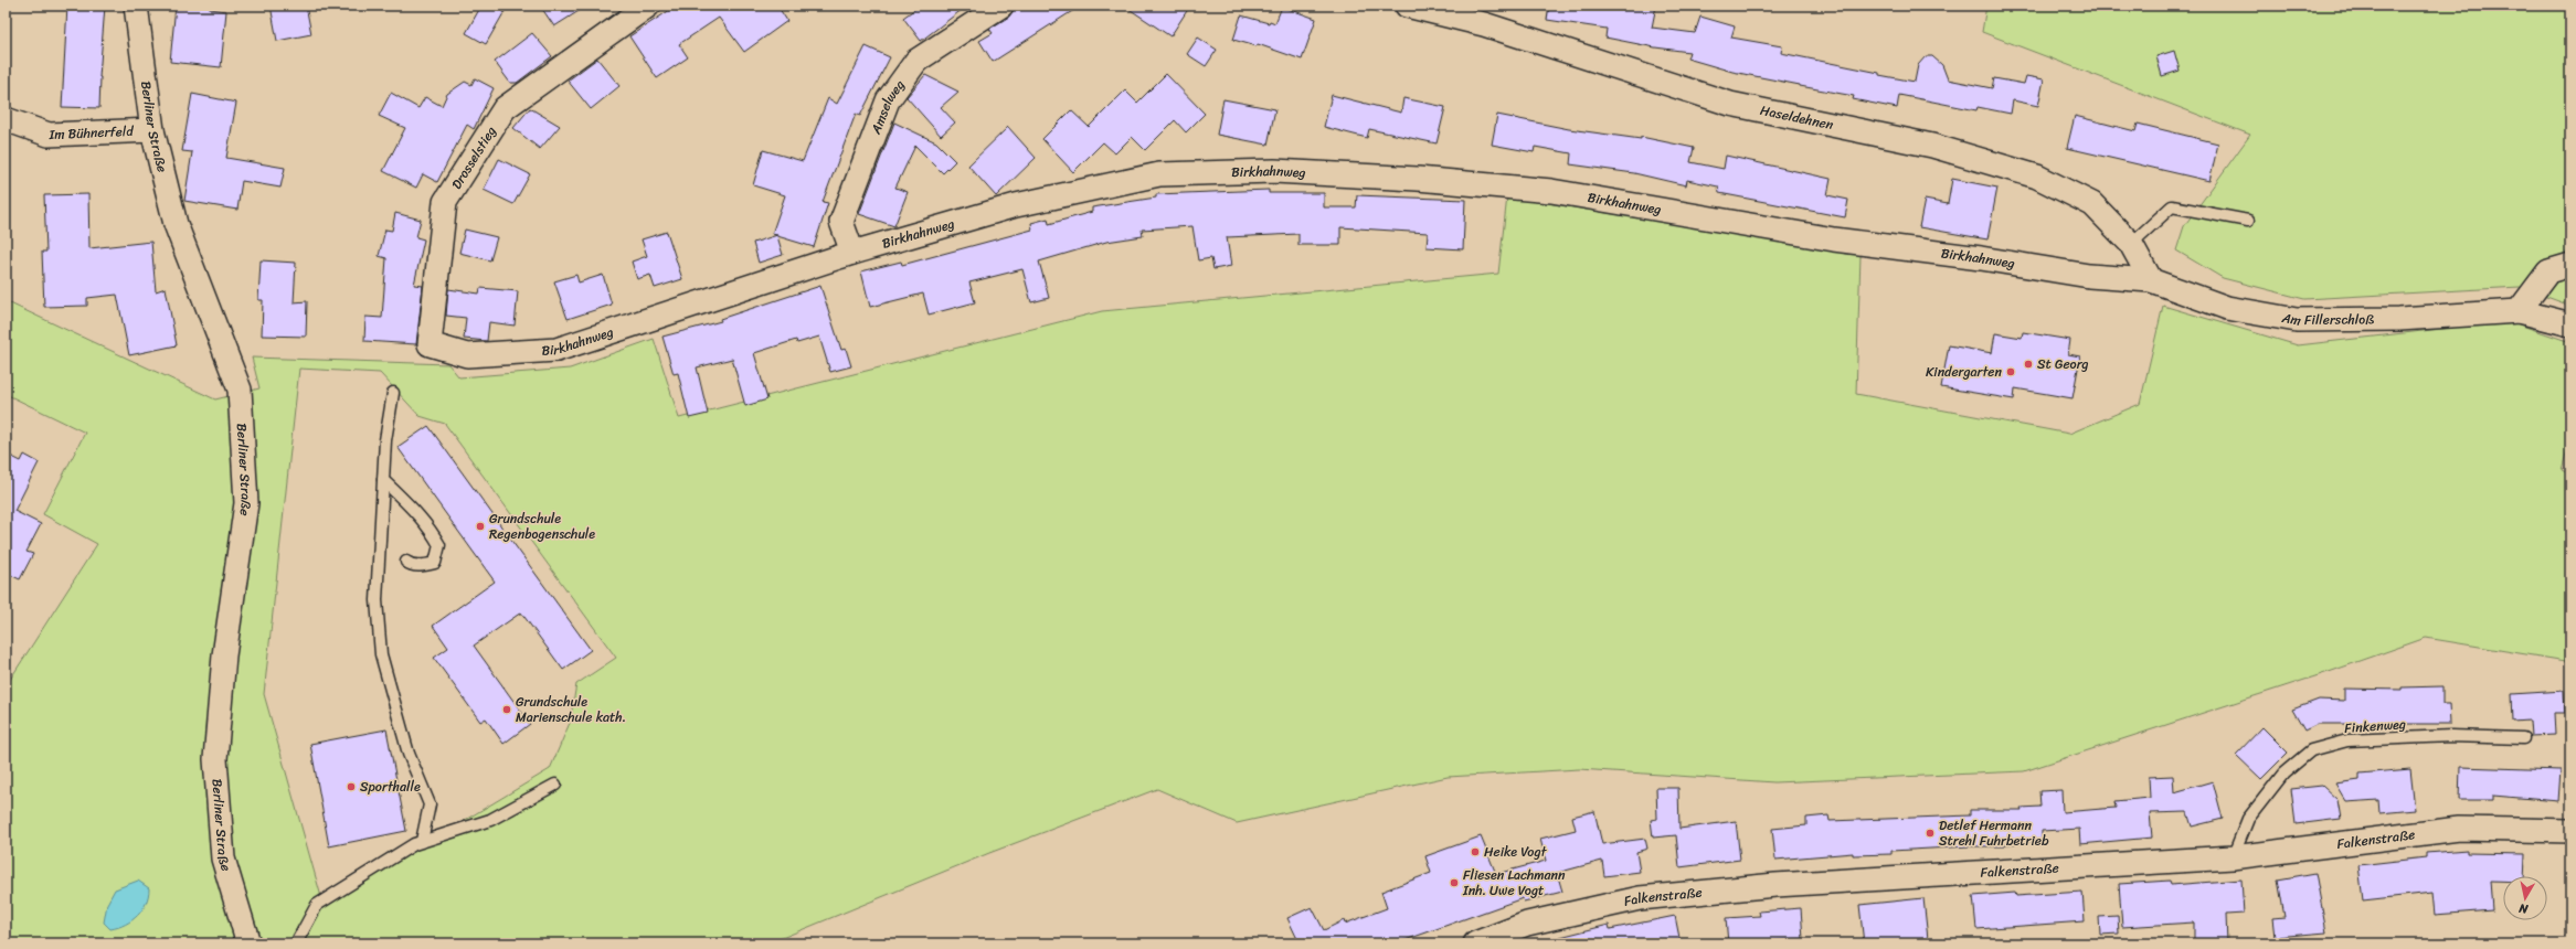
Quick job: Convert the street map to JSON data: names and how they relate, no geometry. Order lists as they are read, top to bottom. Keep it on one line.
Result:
{"streets":{"street":["Amselweg","Haseldehnen","Berliner Straße","Im Bühnerfeld","Drosselstieg","Birkhahnweg","Am Fillerschloß","Falkenstraße"],"lane":["Finkenweg"]},"crossings":[["Amselweg","Birkhahnweg"],["Haseldehnen","Am Fillerschloß"],["Berliner Straße","Im Bühnerfeld"],["Drosselstieg","Birkhahnweg"],["Birkhahnweg","Am Fillerschloß"],["Finkenweg","Falkenstraße"]],"places":["St Georg","Kindergarten","Grundschule Regenbogenschule","Grundschule Marienschule kath.","Sporthalle","Detlef Hermann Strehl Fuhrbetrieb","Heike Vogt","Fliesen Lachmann Inh. Uwe Vogt"],"north":"bottom"}
